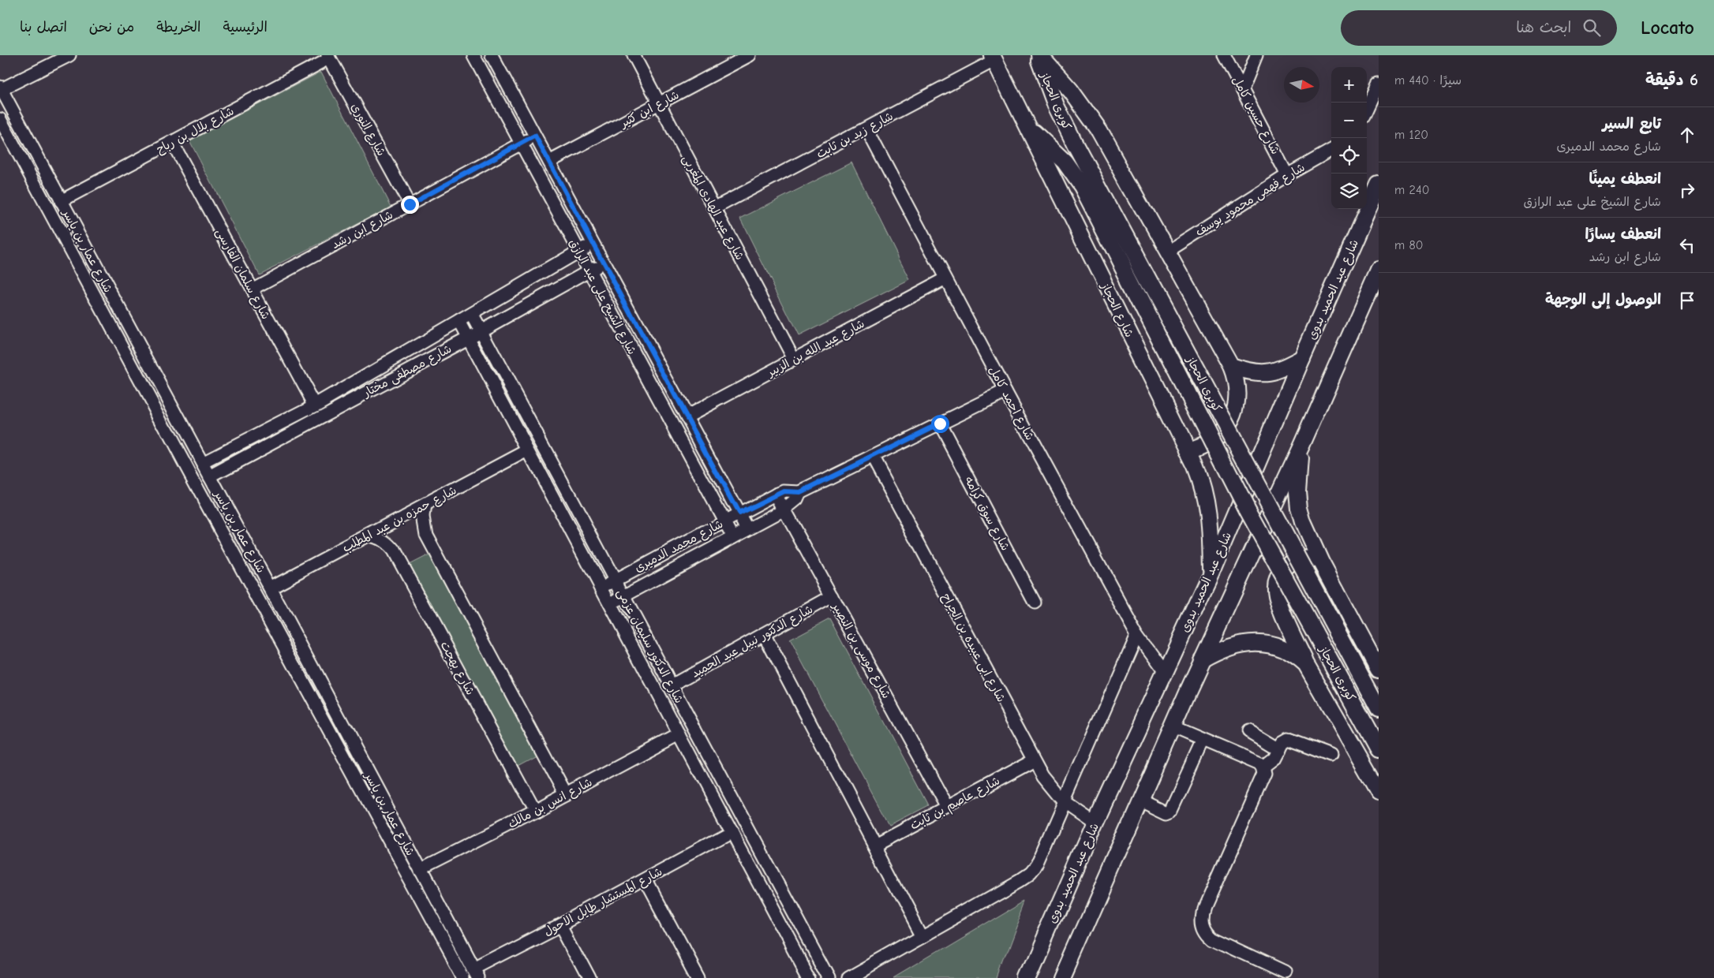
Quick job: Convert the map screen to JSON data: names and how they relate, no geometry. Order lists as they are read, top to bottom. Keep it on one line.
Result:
{"streets":{"main road":["كوبرى الحجاز","شارع عبد الحميد بدوى","شارع الحجاز"],"street":["شارع ابن كثير","شارع حسين كامل","شارع النورى","شارع بلال بن رباح","شارع زيد بن ثابت","شارع فهمى محمود يوسف","شارع عبد الهادى المغربى","شارع ابن رشد","شارع عمار بن ياسر","شارع سلمان الفارسى","شارع الشيخ على عبد الرازق","شارع عبد الله بن الزبير","شارع مصطفى مختار","شارع احمد كامل","شارع سوق كرامه","شارع حمزه بن عبد المطلب","شارع محمد الدميرى","شارع الدكتور نبيل عبد الحميد","شارع الدكتور سليمان عزمى","شارع ابى عبيده بن الجراح","شارع موسى بن النصير","شارع بهجت","شارع انس بن مالك","شارع عاصم بن ثابت","شارع المستشار طايل الاحول"]},"crossings":[["كوبرى الحجاز","شارع الحجاز"],["شارع ابن كثير","شارع عبد الهادى المغربى"],["شارع ابن كثير","شارع الشيخ على عبد الرازق"],["شارع حسين كامل","شارع فهمى محمود يوسف"],["شارع النورى","شارع بلال بن رباح"],["شارع النورى","شارع ابن رشد"],["شارع بلال بن رباح","شارع عمار بن ياسر"],["شارع بلال بن رباح","شارع سلمان الفارسى"],["شارع زيد بن ثابت","شارع عبد الهادى المغربى"],["شارع زيد بن ثابت","شارع الحجاز"],["شارع زيد بن ثابت","شارع احمد كامل"],["شارع عبد الهادى المغربى","شارع عبد الله بن الزبير"],["شارع ابن رشد","شارع سلمان الفارسى"],["شارع ابن رشد","شارع الشيخ على عبد الرازق"],["شارع عمار بن ياسر","شارع مصطفى مختار"],["شارع عمار بن ياسر","شارع حمزه بن عبد المطلب"],["شارع عمار بن ياسر","شارع انس بن مالك"],["شارع عمار بن ياسر","شارع المستشار طايل الاحول"],["شارع سلمان الفارسى","شارع مصطفى مختار"],["شارع عبد الحميد بدوى","شارع الحجاز"],["شارع عبد الحميد بدوى","شارع احمد كامل"],["شارع عبد الحميد بدوى","شارع ابى عبيده بن الجراح"],["شارع الشيخ على عبد الرازق","شارع عبد الله بن الزبير"],["شارع الشيخ على عبد الرازق","شارع مصطفى مختار"],["شارع الشيخ على عبد الرازق","شارع محمد الدميرى"],["شارع عبد الله بن الزبير","شارع احمد كامل"],["شارع مصطفى مختار","شارع الدكتور سليمان عزمى"],["شارع احمد كامل","شارع محمد الدميرى"],["شارع سوق كرامه","شارع محمد الدميرى"],["شارع حمزه بن عبد المطلب","شارع الدكتور سليمان عزمى"],["شارع حمزه بن عبد المطلب","شارع بهجت"],["شارع محمد الدميرى","شارع الدكتور سليمان عزمى"],["شارع محمد الدميرى","شارع ابى عبيده بن الجراح"],["شارع محمد الدميرى","شارع موسى بن النصير"],["شارع الدكتور نبيل عبد الحميد","شارع الدكتور سليمان عزمى"],["شارع الدكتور نبيل عبد الحميد","شارع موسى بن النصير"],["شارع الدكتور سليمان عزمى","شارع انس بن مالك"],["شارع الدكتور سليمان عزمى","شارع المستشار طايل الاحول"],["شارع ابى عبيده بن الجراح","شارع عاصم بن ثابت"],["شارع موسى بن النصير","شارع عاصم بن ثابت"],["شارع بهجت","شارع انس بن مالك"]],"north":"right","page":{"header":"Locato","search":"ابحث هنا","nav":["الرئيسية","الخريطة","من نحن","اتصل بنا"],"heading":["6 دقيقة","سيرًا · 440 m"],"map_buttons":["+","−"],"list":[["تابع السير","شارع محمد الدميرى","120 m"],["انعطف يمينًا","شارع الشيخ على عبد الرازق","240 m"],["انعطف يسارًا","شارع ابن رشد","80 m"],"الوصول إلى الوجهة"]}}
